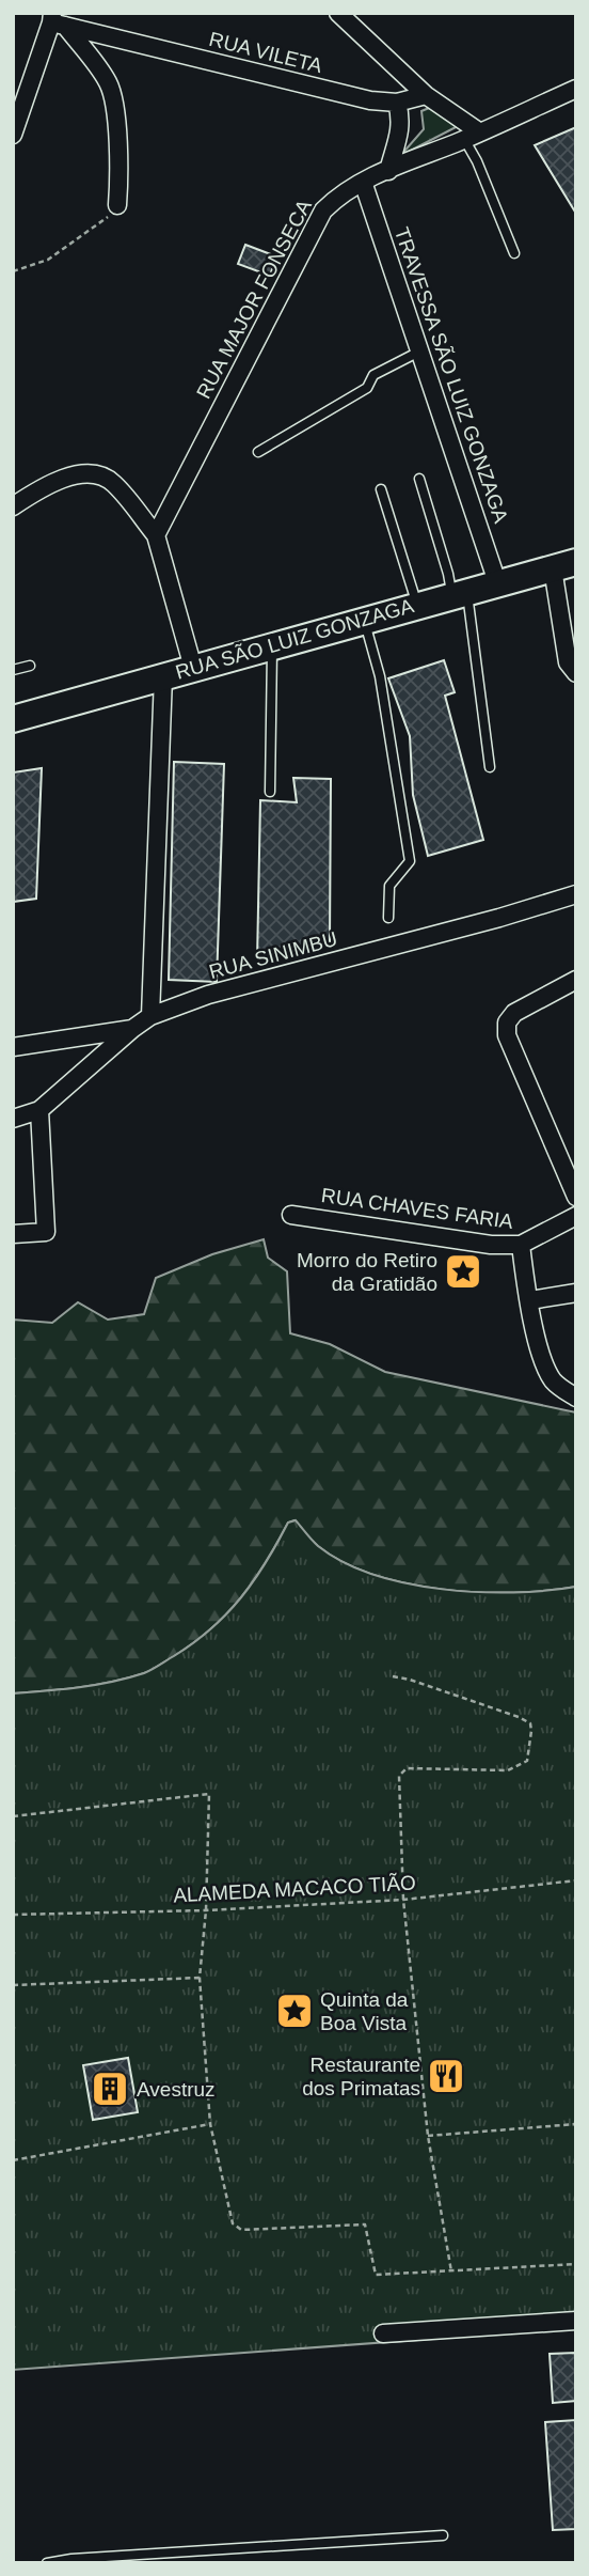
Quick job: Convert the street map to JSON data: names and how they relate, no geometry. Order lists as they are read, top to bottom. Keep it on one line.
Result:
{"streets":{"main road":["RUA SÃO LUIZ GONZAGA"],"street":["RUA VILETA","RUA MAJOR FONSECA","TRAVESSA SÃO LUIZ GONZAGA","RUA SINIMBU","RUA CHAVES FARIA"],"path":["ALAMEDA MACACO TIÃO"]},"crossings":[["RUA MAJOR FONSECA","TRAVESSA SÃO LUIZ GONZAGA"],["TRAVESSA SÃO LUIZ GONZAGA","RUA SÃO LUIZ GONZAGA"]],"places":{"place":["Morro do Retiro da Gratidão","Quinta da Boa Vista"],"restaurant":["Restaurante dos Primatas"],"building":["Avestruz"]}}
